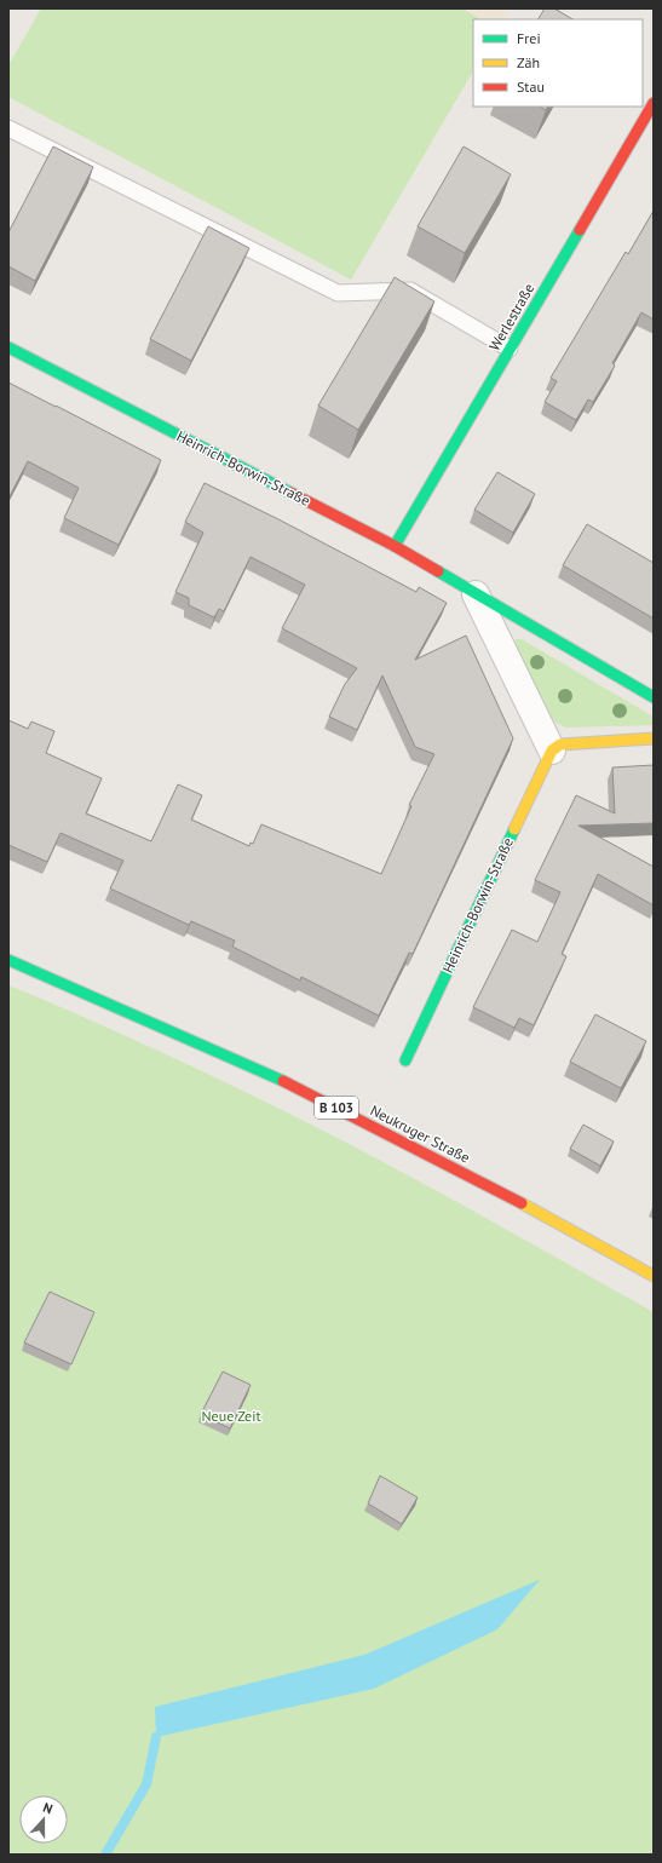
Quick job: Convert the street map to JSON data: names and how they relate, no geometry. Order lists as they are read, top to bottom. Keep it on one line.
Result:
{"streets":{"street":["Werlestraße","Heinrich-Borwin-Straße","B 103","Neukruger Straße"]},"crossings":[["Werlestraße","Heinrich-Borwin-Straße"]],"parks":["Neue Zeit"],"legend":["Frei","Zäh","Stau"],"north":"top"}
